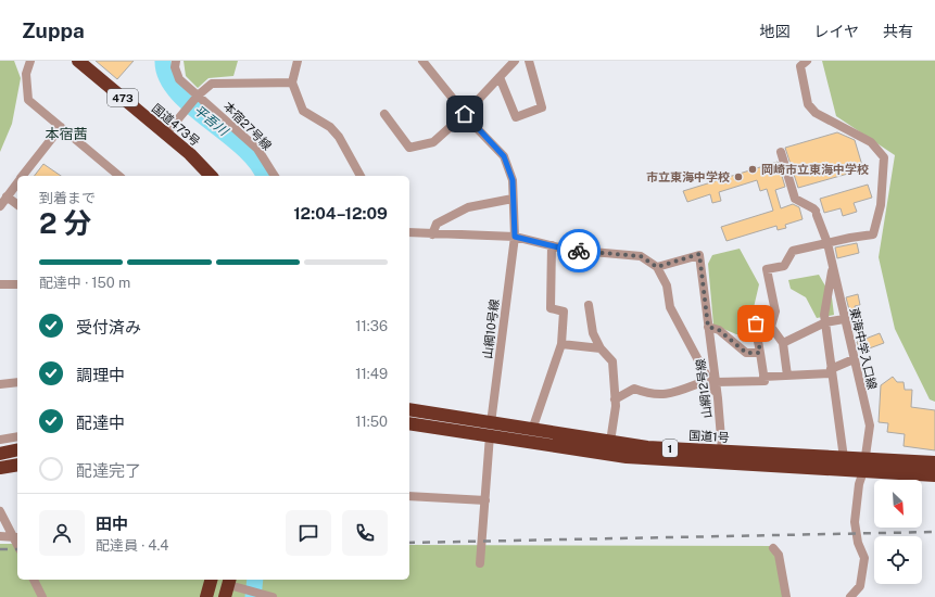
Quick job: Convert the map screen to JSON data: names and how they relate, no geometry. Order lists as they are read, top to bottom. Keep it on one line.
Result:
{"streets":{"highway":["473","国道473号","国道1号","1"],"street":["本宿27号線","山綱10号線","東海中学入口線","山綱12号線"]},"crossings":[["山綱10号線","国道1号"],["東海中学入口線","国道1号"],["山綱12号線","国道1号"]],"districts":["本宿茜"],"water":["平吾川"],"places":["岡崎市立東海中学校","市立東海中学校"],"north":"bottom right","page":{"header":"Zuppa","nav":["地図","レイヤ","共有"],"heading":["2 分","到着まで","12:04–12:09"],"panel":["田中","配達員 · 4.4"],"bar":"配達中 · 150 m","list":[["受付済み","11:36"],["調理中","11:49"],["配達中","11:50"],"配達完了"]}}
